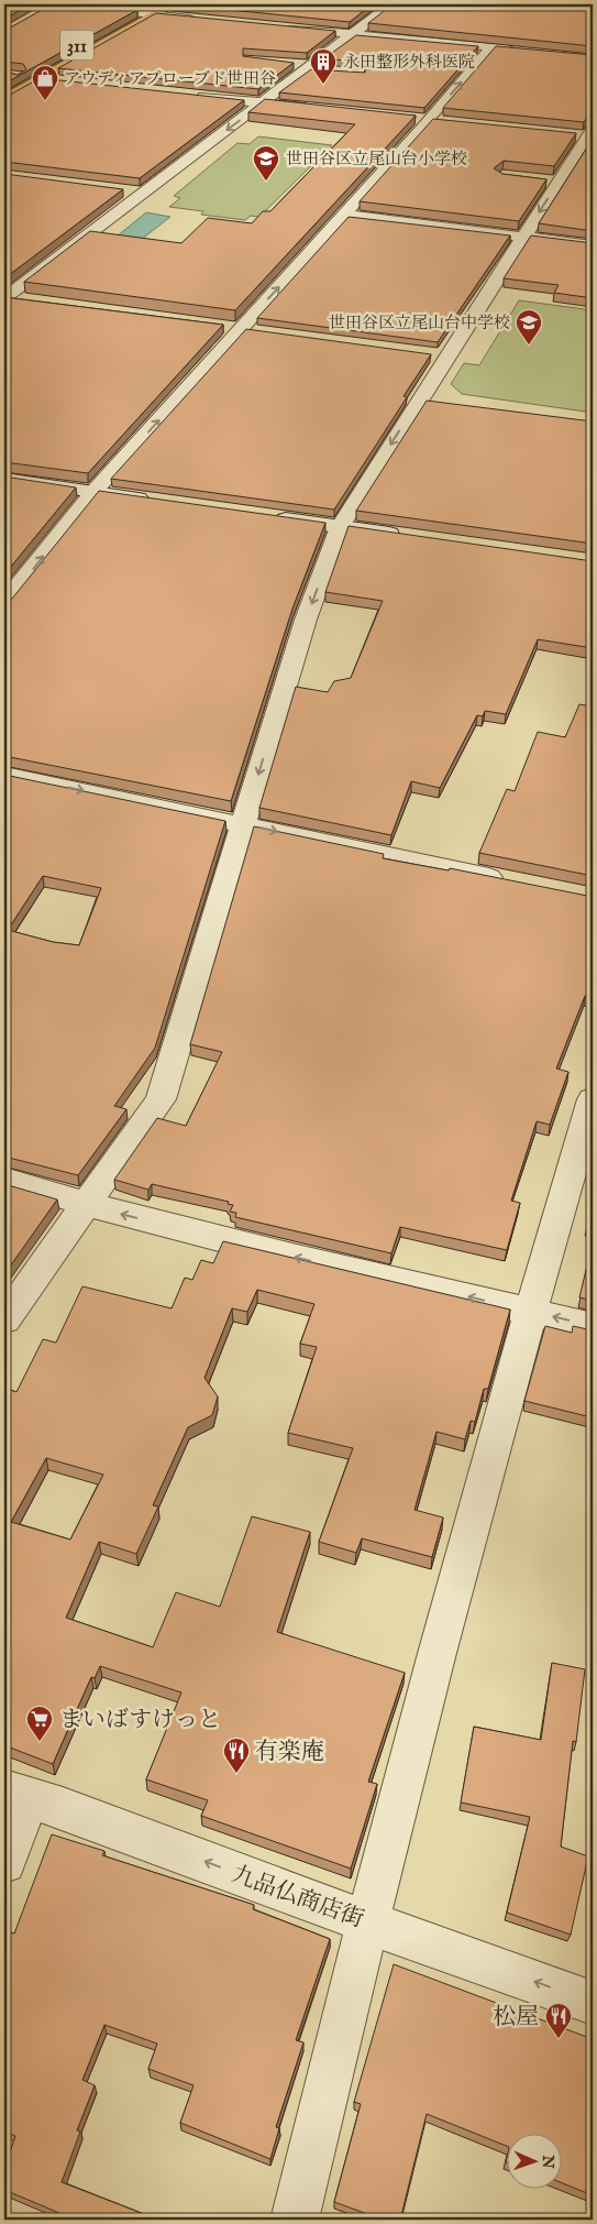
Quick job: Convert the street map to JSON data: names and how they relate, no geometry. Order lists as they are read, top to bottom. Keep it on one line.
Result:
{"streets":{"main road":["311"],"street":["九品仏商店街"]},"one_way":["九品仏商店街"],"places":{"building":["永田整形外科医院"],"shop":["アウディアプローブド世田谷"],"school or university":["世田谷区立尾山台小学校","世田谷区立尾山台中学校"],"supermarket":["まいばすけっと"],"restaurant":["有楽庵","松屋"]},"north":"right"}
